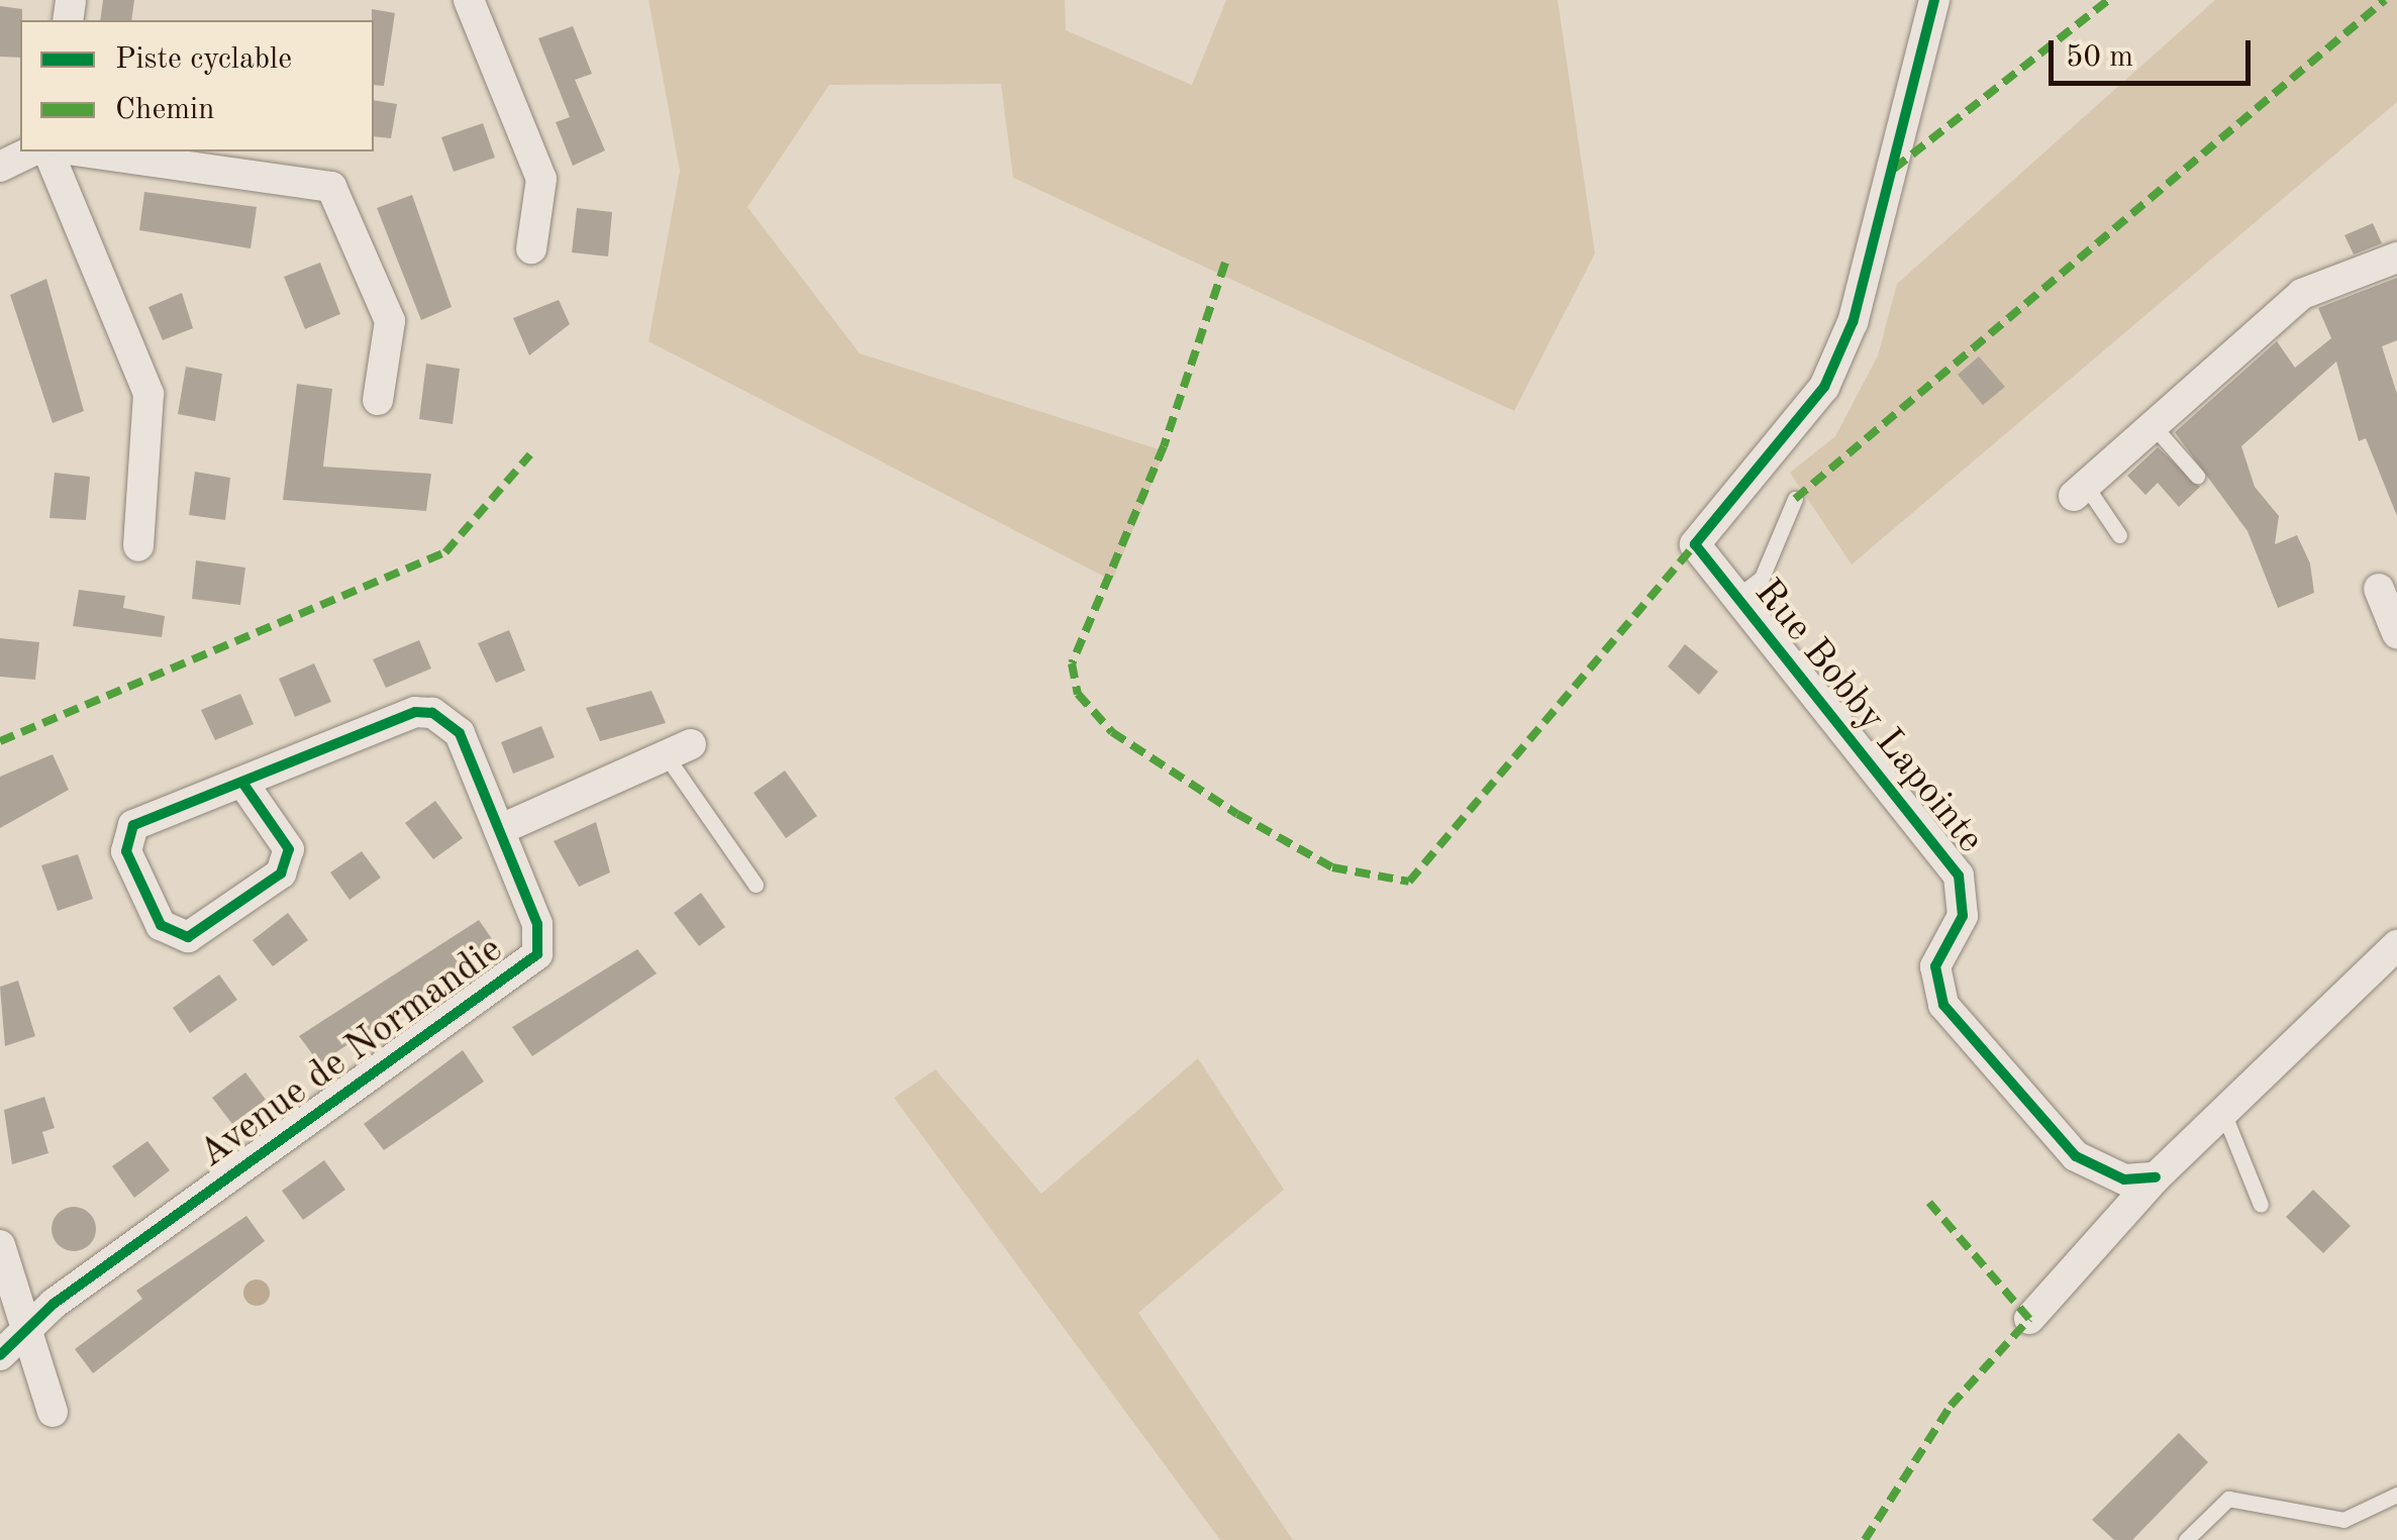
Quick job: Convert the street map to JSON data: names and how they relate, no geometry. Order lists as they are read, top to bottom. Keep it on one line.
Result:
{"streets":{"street":["Rue Bobby Lapointe","Avenue de Normandie"]},"legend":["Piste cyclable","Chemin"],"scale_bar":"50 m"}
